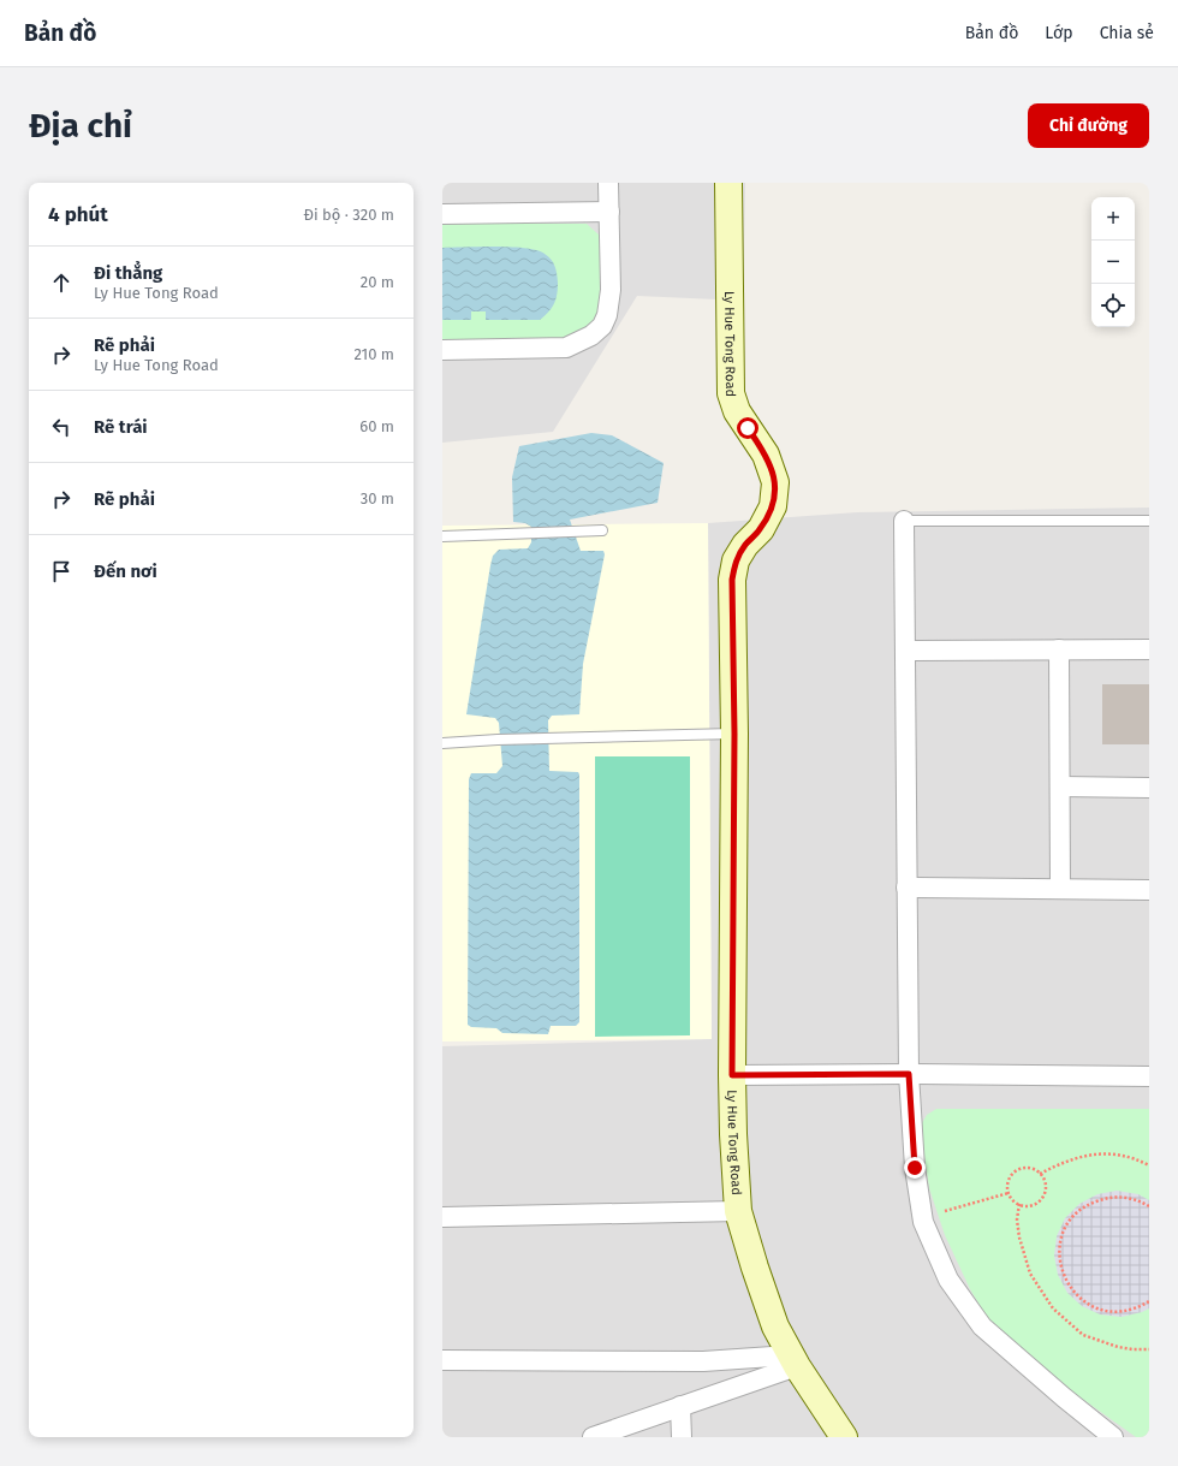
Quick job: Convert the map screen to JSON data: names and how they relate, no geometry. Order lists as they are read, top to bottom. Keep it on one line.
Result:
{"streets":{"main road":["Ly Hue Tong Road"]},"page":{"header":"Bản đồ","nav":["Bản đồ","Lớp","Chia sẻ"],"buttons":"Chỉ đường","title":"Địa chỉ","heading":["4 phút","Đi bộ · 320 m"],"map_buttons":["+","−"],"list":[["Đi thẳng","Ly Hue Tong Road","20 m"],["Rẽ phải","Ly Hue Tong Road","210 m"],["Rẽ trái","60 m"],["Rẽ phải","30 m"],"Đến nơi"]}}
